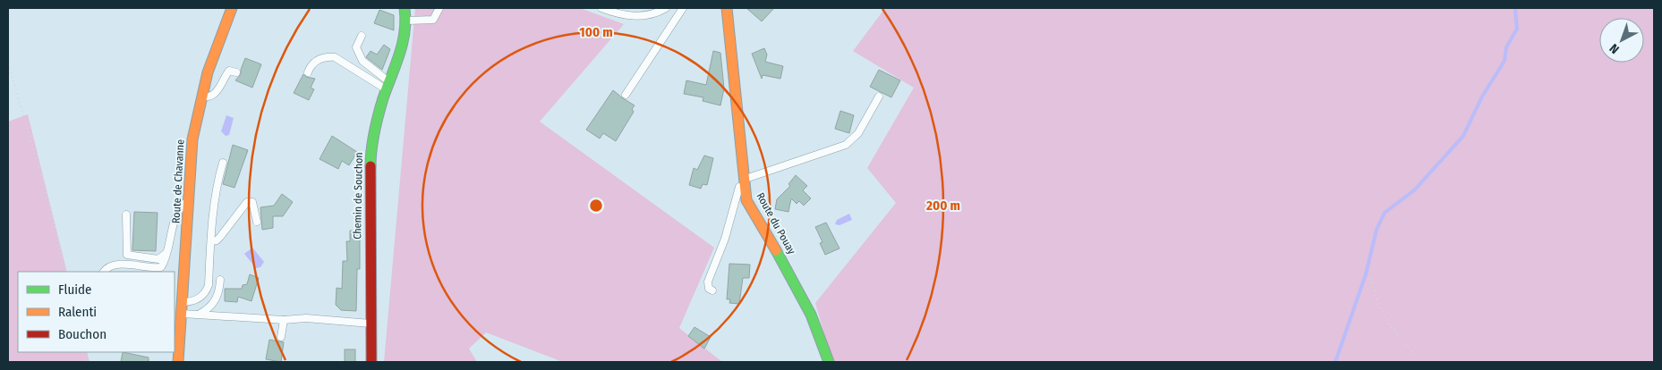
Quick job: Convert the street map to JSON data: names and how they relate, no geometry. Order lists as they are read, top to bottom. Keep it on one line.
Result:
{"streets":{"street":["Route de Chavanne","Chemin de Souchon","Route du Pouay"]},"legend":["Fluide","Ralenti","Bouchon"],"north":"bottom left","rings":["100 m","200 m"]}
